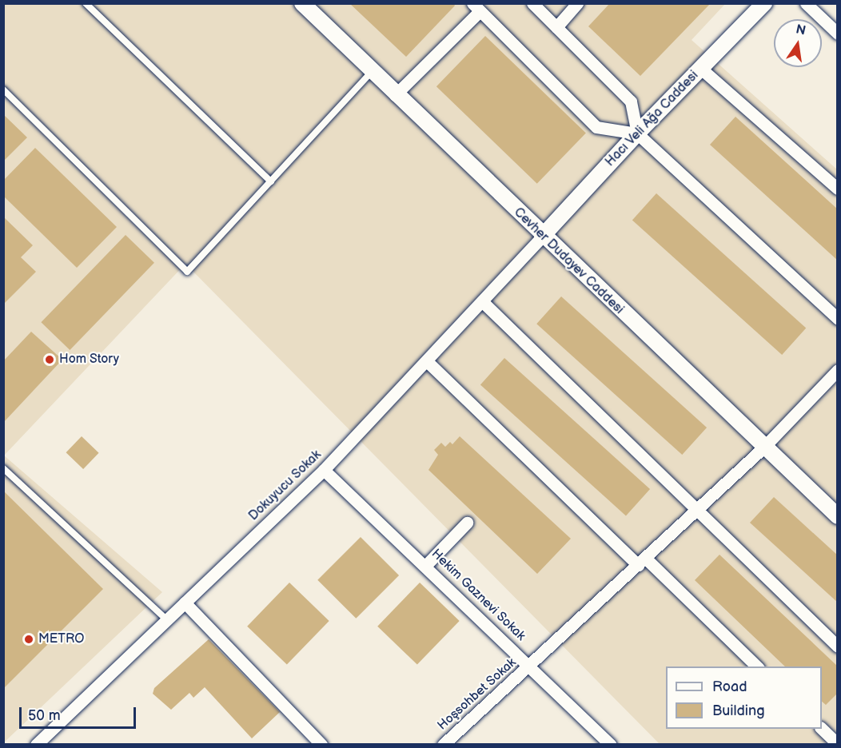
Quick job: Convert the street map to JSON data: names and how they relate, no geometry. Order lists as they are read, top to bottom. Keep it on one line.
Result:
{"streets":{"street":["Hacı Veli Ağa Caddesi","Cevher Dudayev Caddesi","Dokuyucu Sokak","Hekim Gaznevi Sokak","Hoşsohbet Sokak"]},"crossings":[["Hacı Veli Ağa Caddesi","Cevher Dudayev Caddesi"],["Hacı Veli Ağa Caddesi","Dokuyucu Sokak"],["Cevher Dudayev Caddesi","Dokuyucu Sokak"],["Cevher Dudayev Caddesi","Hoşsohbet Sokak"],["Dokuyucu Sokak","Hekim Gaznevi Sokak"],["Hekim Gaznevi Sokak","Hoşsohbet Sokak"]],"places":["Hom Story","METRO"],"legend":["Road","Building"],"scale_bar":"50 m","north":"top"}
